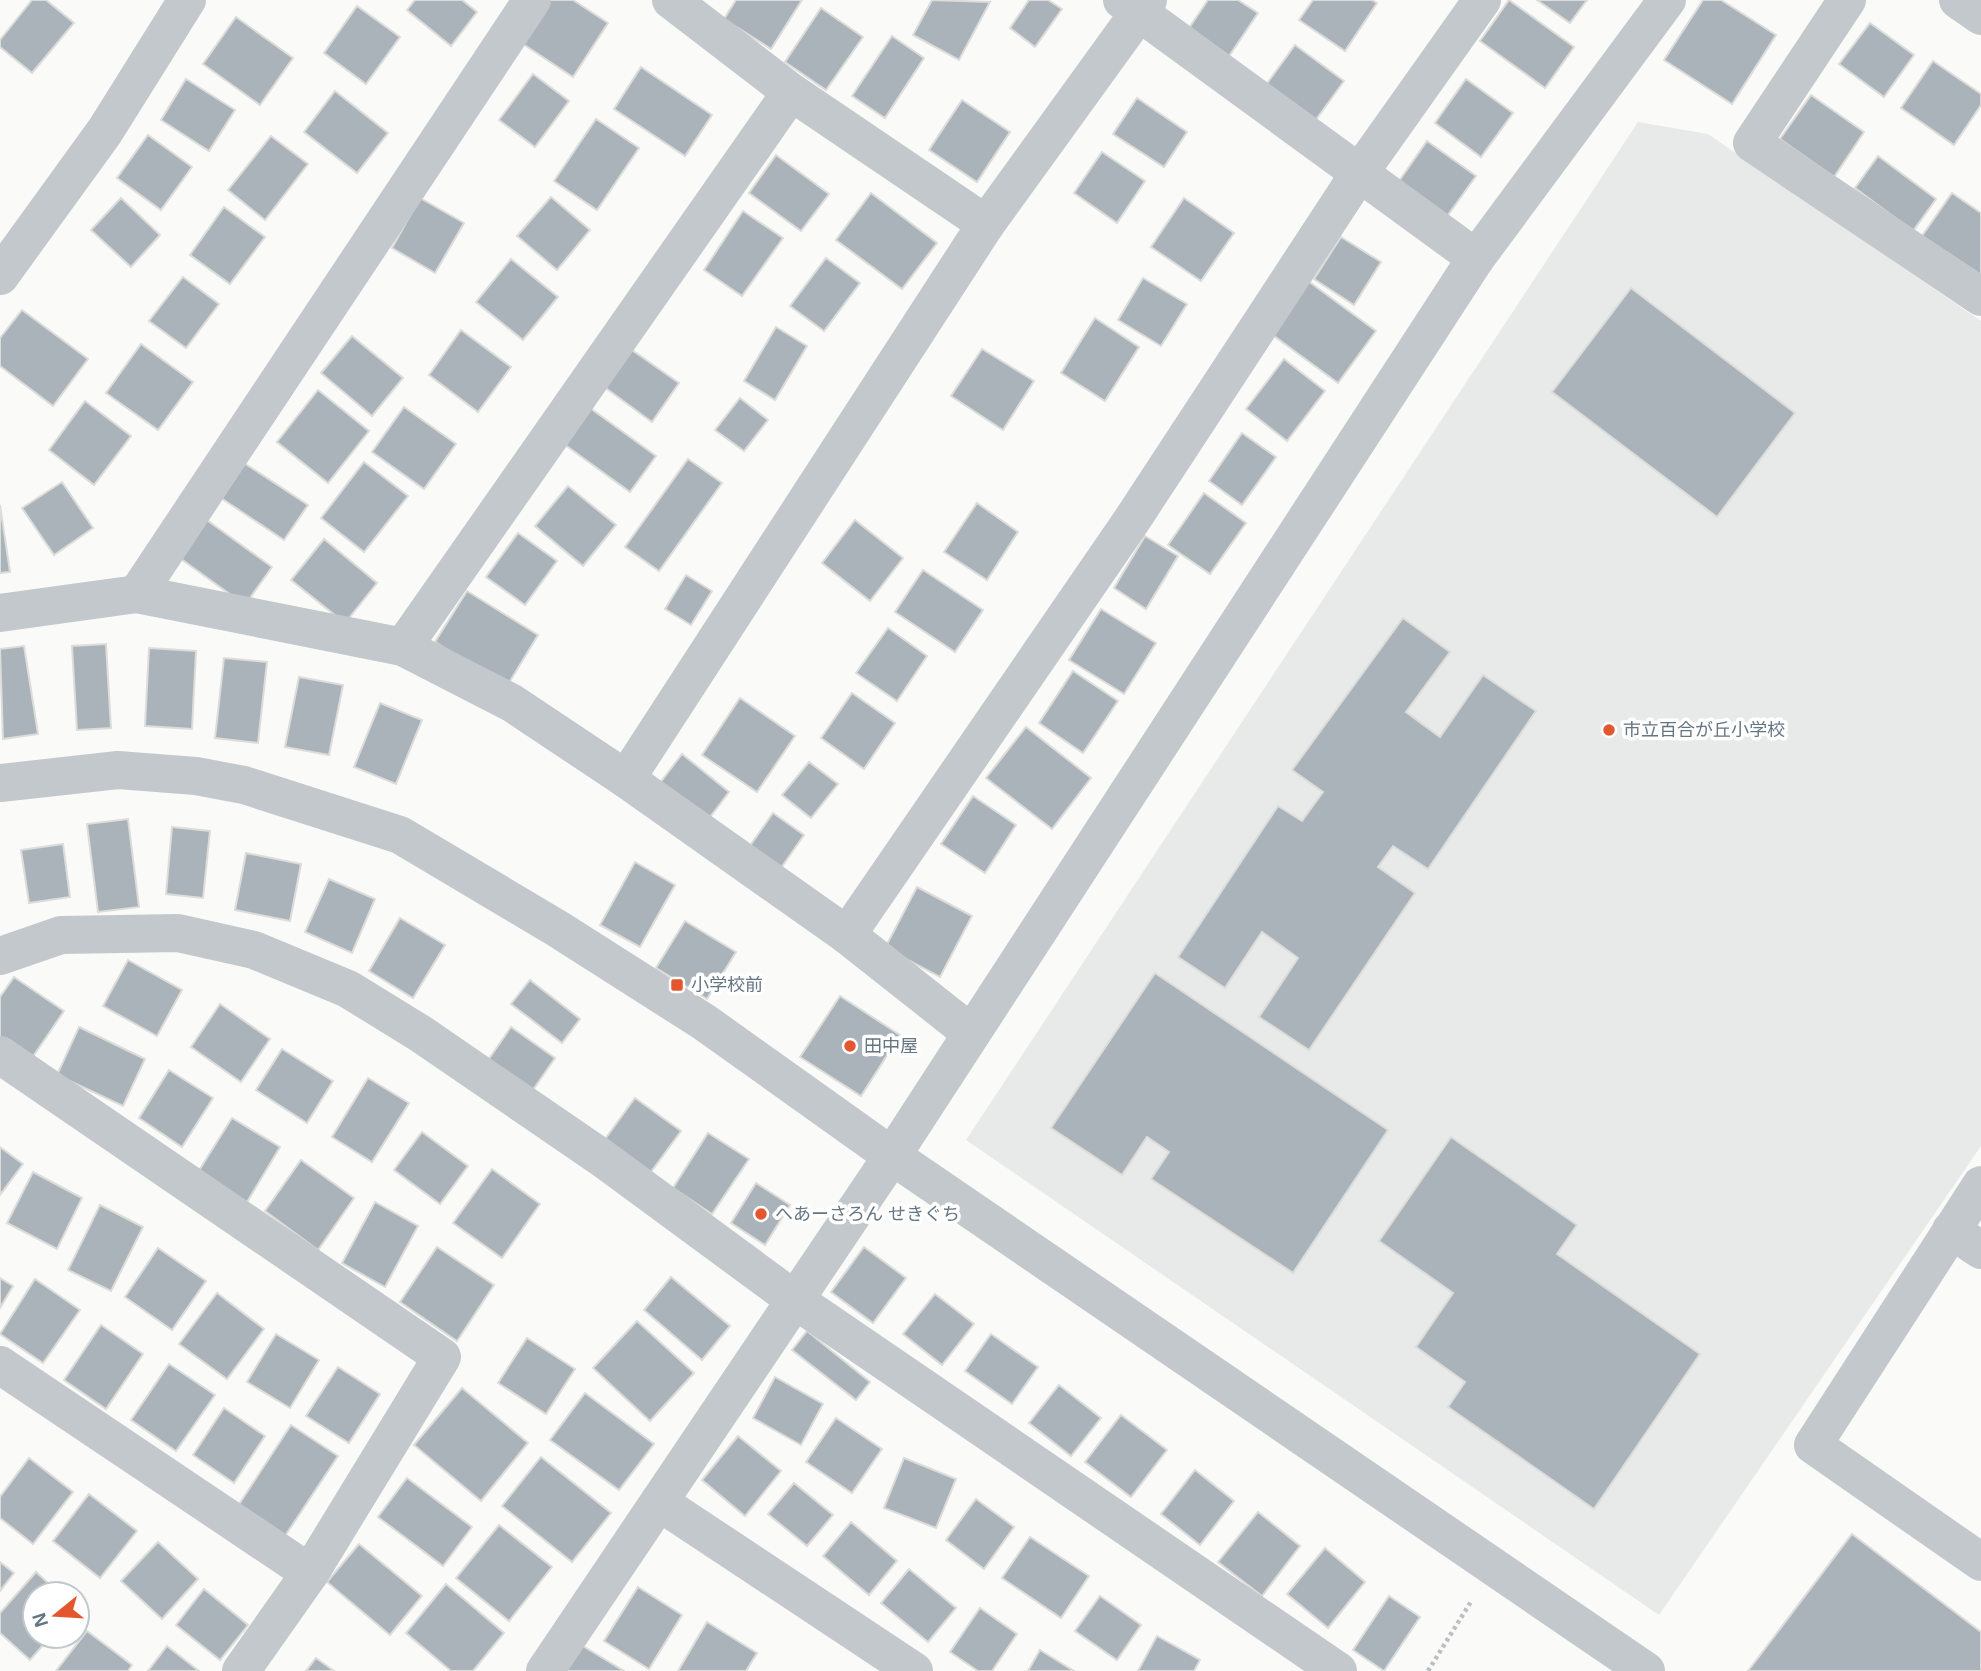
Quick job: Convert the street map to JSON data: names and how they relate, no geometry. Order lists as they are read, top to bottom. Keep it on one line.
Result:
{"places":{"other":["市立百合が丘小学校","田中屋","へあーさろん せきぐち"],"transit":["小学校前"]},"north":"left"}
